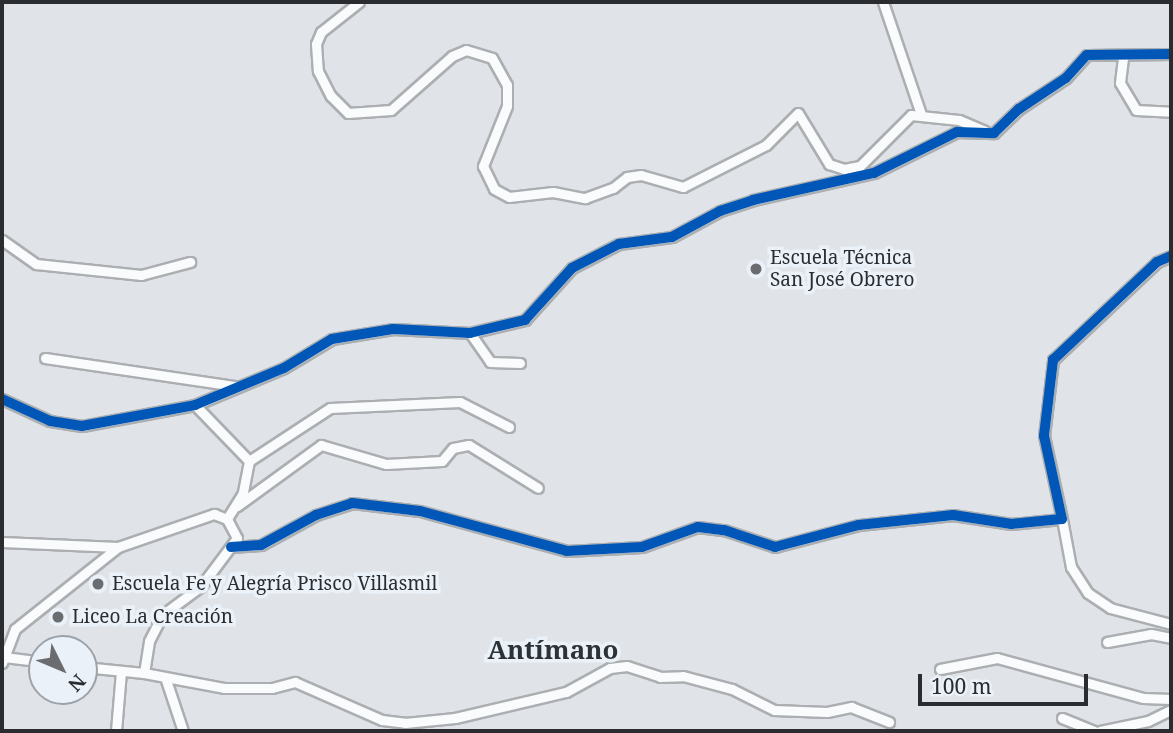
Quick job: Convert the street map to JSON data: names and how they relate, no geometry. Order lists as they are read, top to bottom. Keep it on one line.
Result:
{"districts":["Antímano"],"places":["Escuela Técnica San José Obrero","Escuela Fe y Alegría Prisco Villasmil","Liceo La Creación"],"scale_bar":"100 m","north":"bottom right"}
